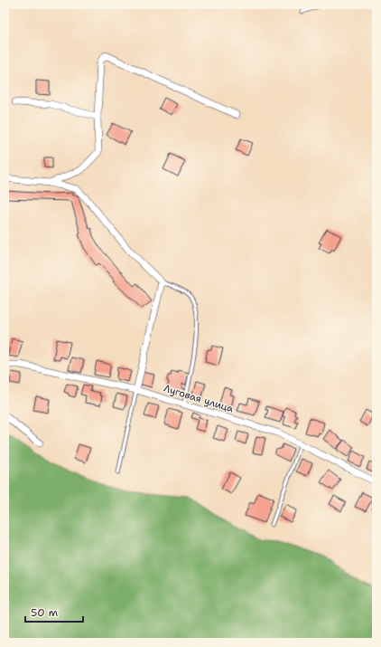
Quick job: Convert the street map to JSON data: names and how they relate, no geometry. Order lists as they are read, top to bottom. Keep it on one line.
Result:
{"streets":{"street":["Луговая улица"]},"scale_bar":"50 m"}
